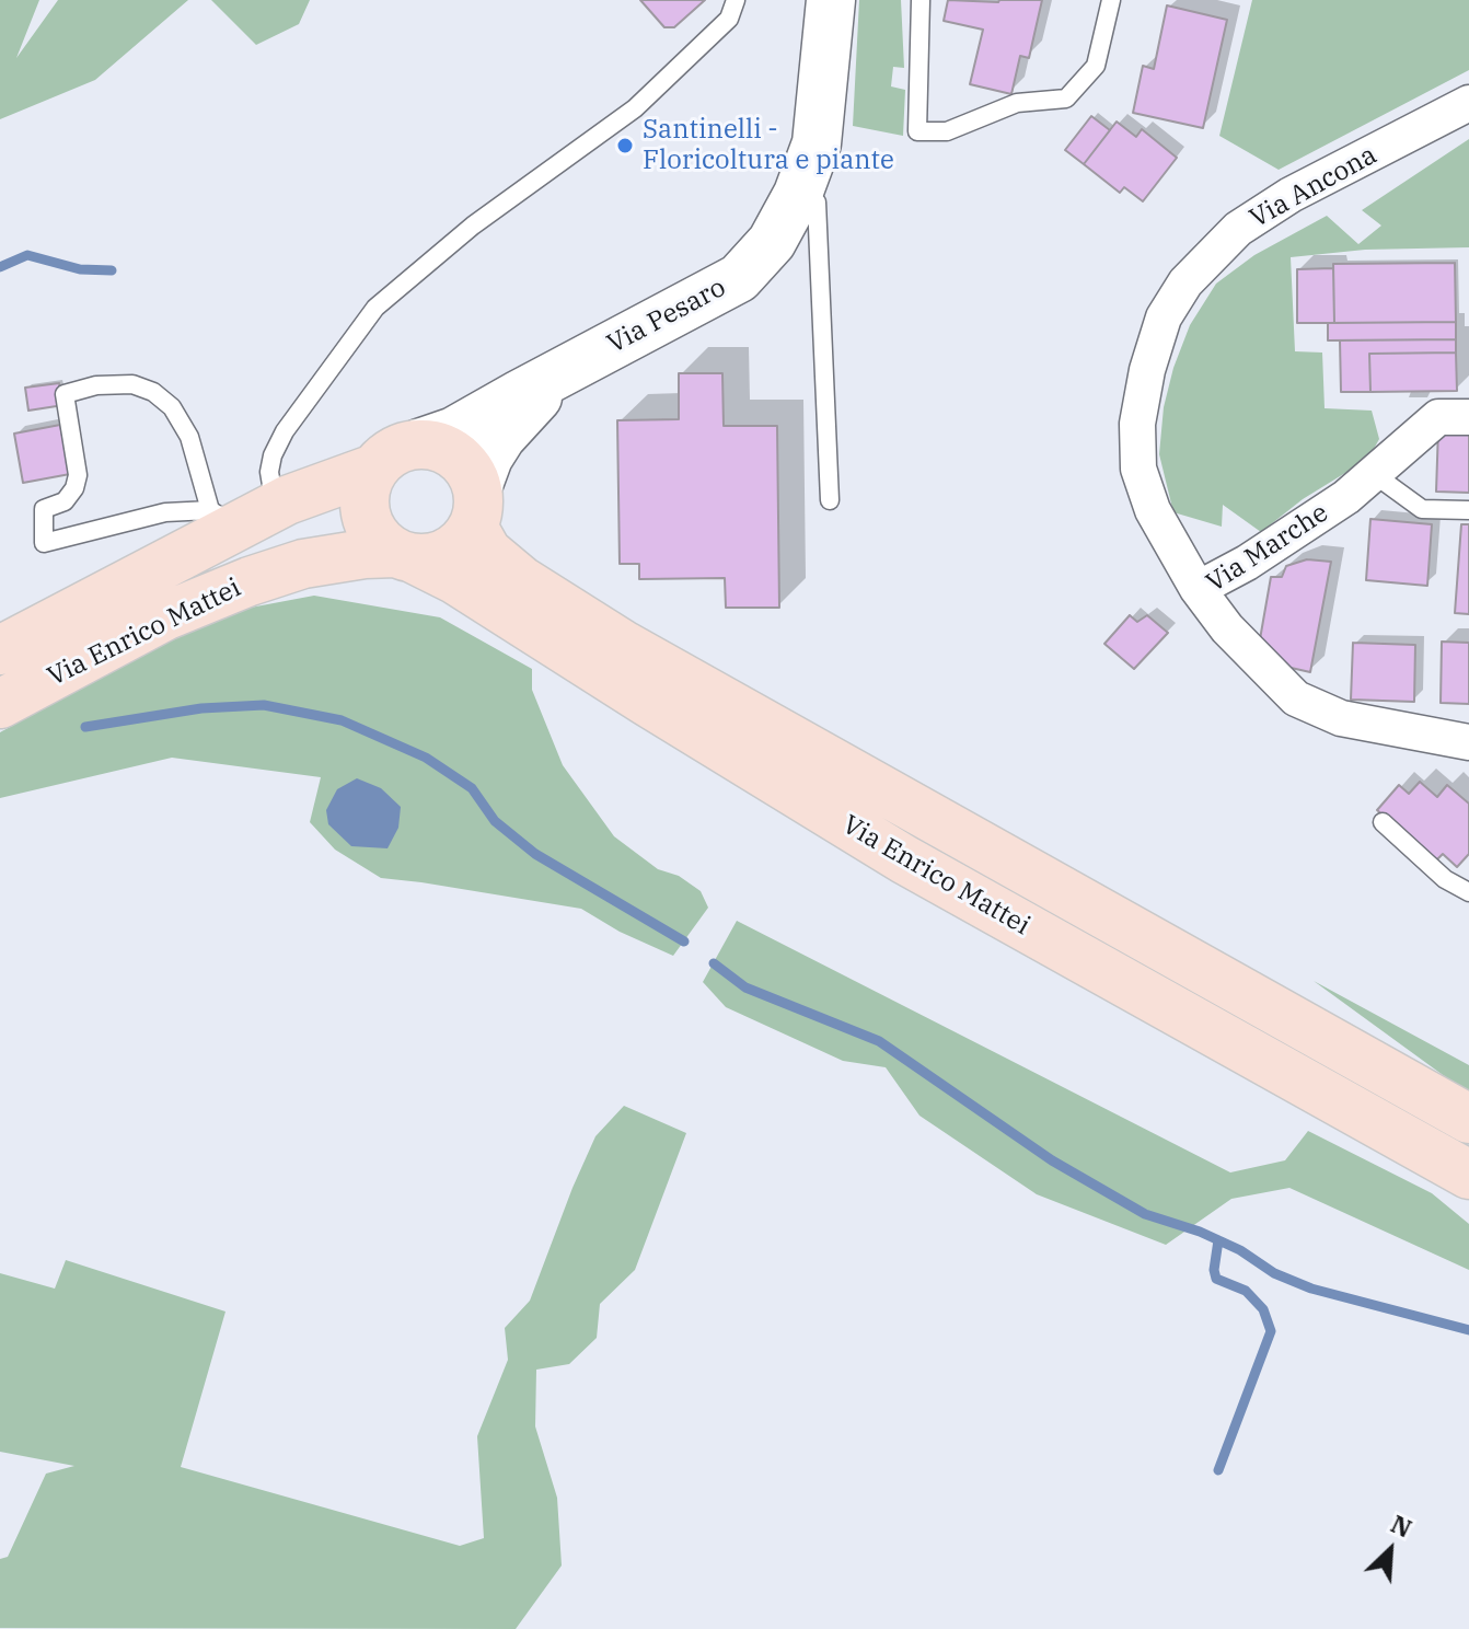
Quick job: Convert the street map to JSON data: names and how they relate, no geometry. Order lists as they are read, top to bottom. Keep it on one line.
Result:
{"streets":{"main road":["Via Enrico Mattei"],"street":["Via Ancona","Via Pesaro","Via Marche"]},"crossings":[["Via Ancona","Via Marche"],["Via Pesaro","Via Enrico Mattei"]],"places":["Santinelli - Floricoltura e piante"],"north":"top right"}
